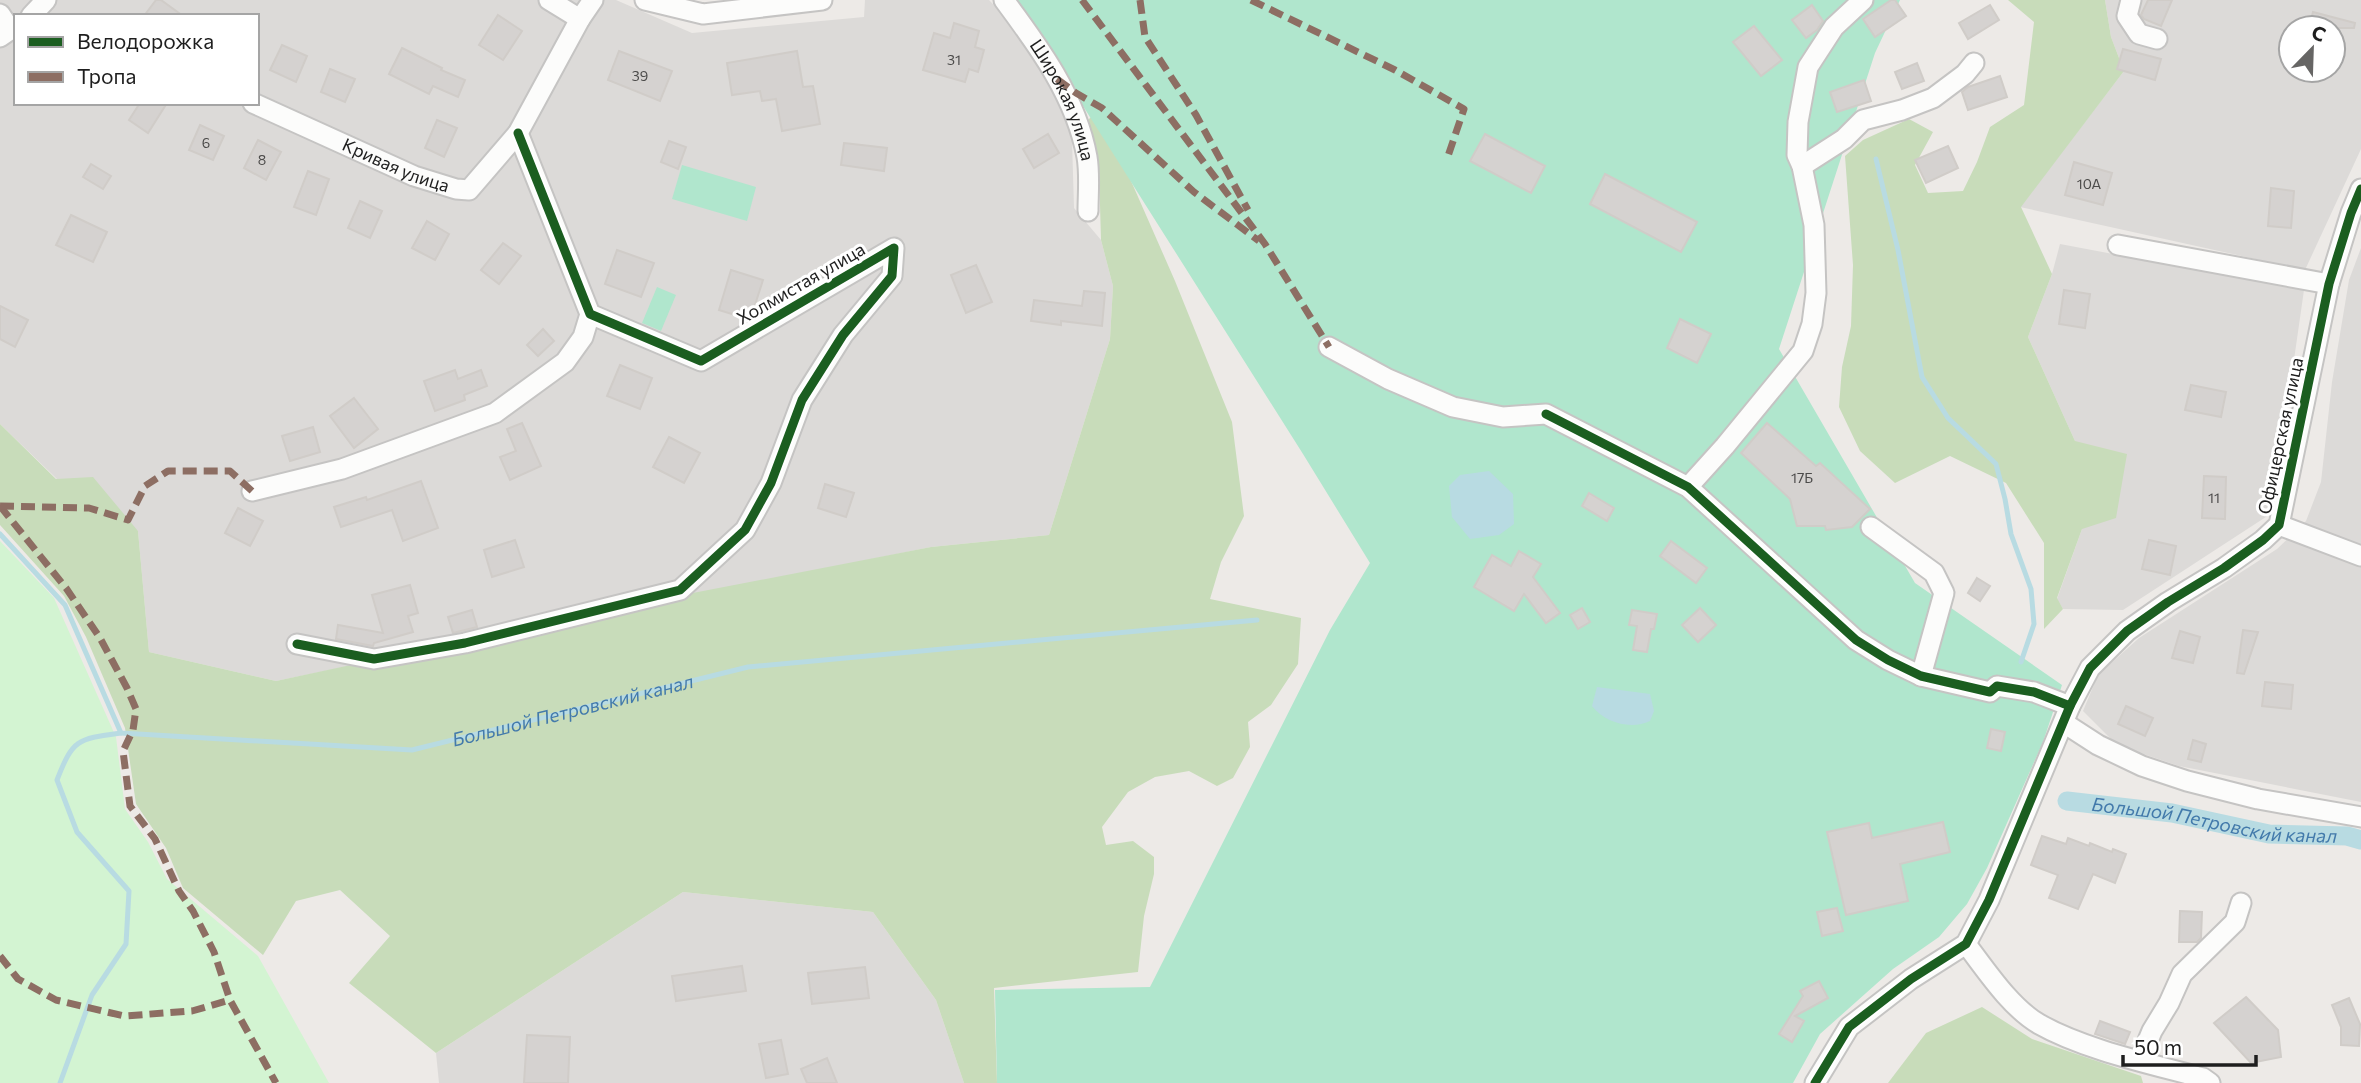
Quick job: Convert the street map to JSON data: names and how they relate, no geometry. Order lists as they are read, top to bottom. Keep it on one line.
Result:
{"streets":{"street":["Широкая улица","Кривая улица","Холмистая улица","Офицерская улица"]},"water":["Большой Петровский канал"],"house_numbers":["31","39","6","8","10А","17Б","11"],"legend":["Велодорожка","Тропа"],"scale_bar":"50 m","north":"top right"}
